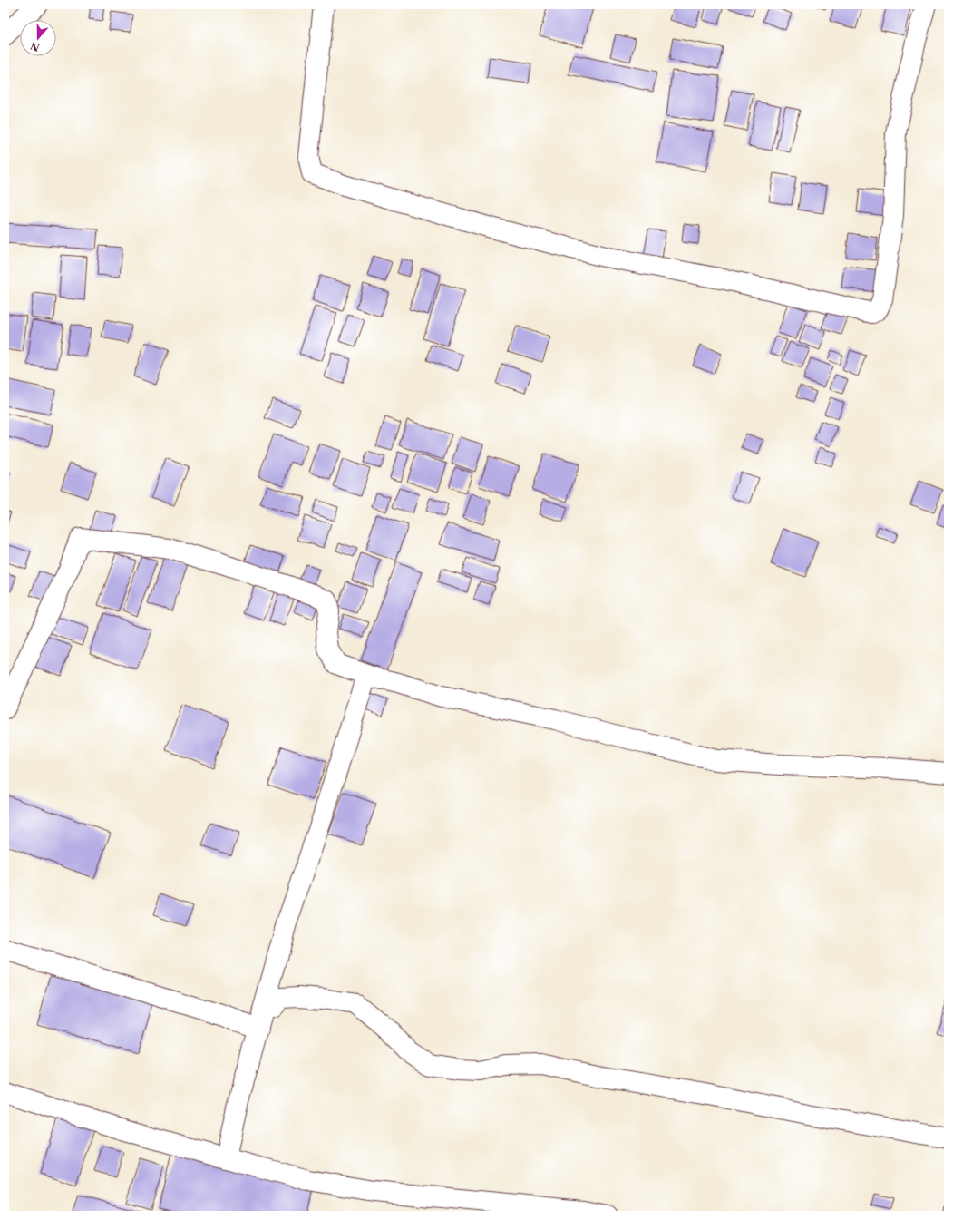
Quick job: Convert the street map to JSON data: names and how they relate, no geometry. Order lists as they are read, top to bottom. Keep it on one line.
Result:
{"north":"bottom"}
